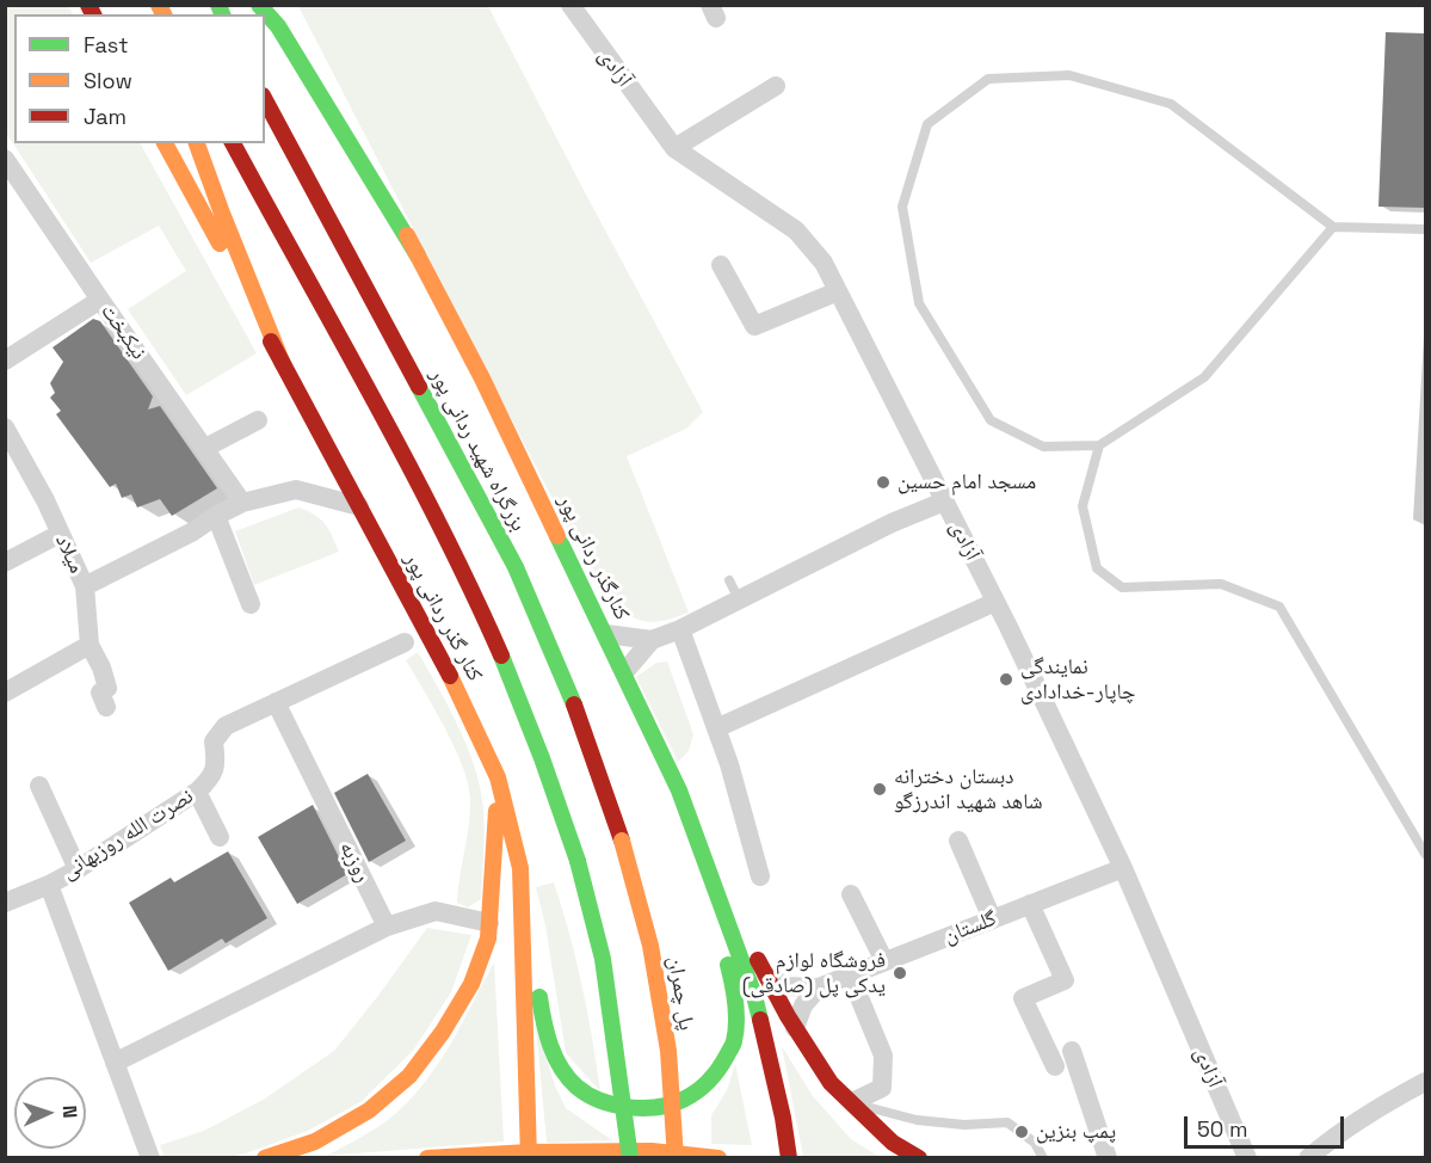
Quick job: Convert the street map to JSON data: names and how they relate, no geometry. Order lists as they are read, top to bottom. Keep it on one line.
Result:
{"streets":{"main road":["بزرگراه شهید ردانی پور","کنارگذر ردانی پور","کنار گذر ردانی پور","پل چمران"],"street":["آزادی","نیکبخت","میلاد","نصرت الله روزبهانی","روزبه","گلستان"]},"crossings":[["آزادی","گلستان"],["نیکبخت","میلاد"],["بزرگراه شهید ردانی پور","پل چمران"],["میلاد","کنار گذر ردانی پور"],["نصرت الله روزبهانی","روزبه"]],"places":["مسجد امام حسین","نمایندگی چاپار-خدادادی","دبستان دخترانه شاهد شهید اندرزگو","فروشگاه لوازم یدکی پل (صادقی)","پمپ بنزین"],"legend":["Fast","Slow","Jam"],"scale_bar":"50 m","north":"right"}
